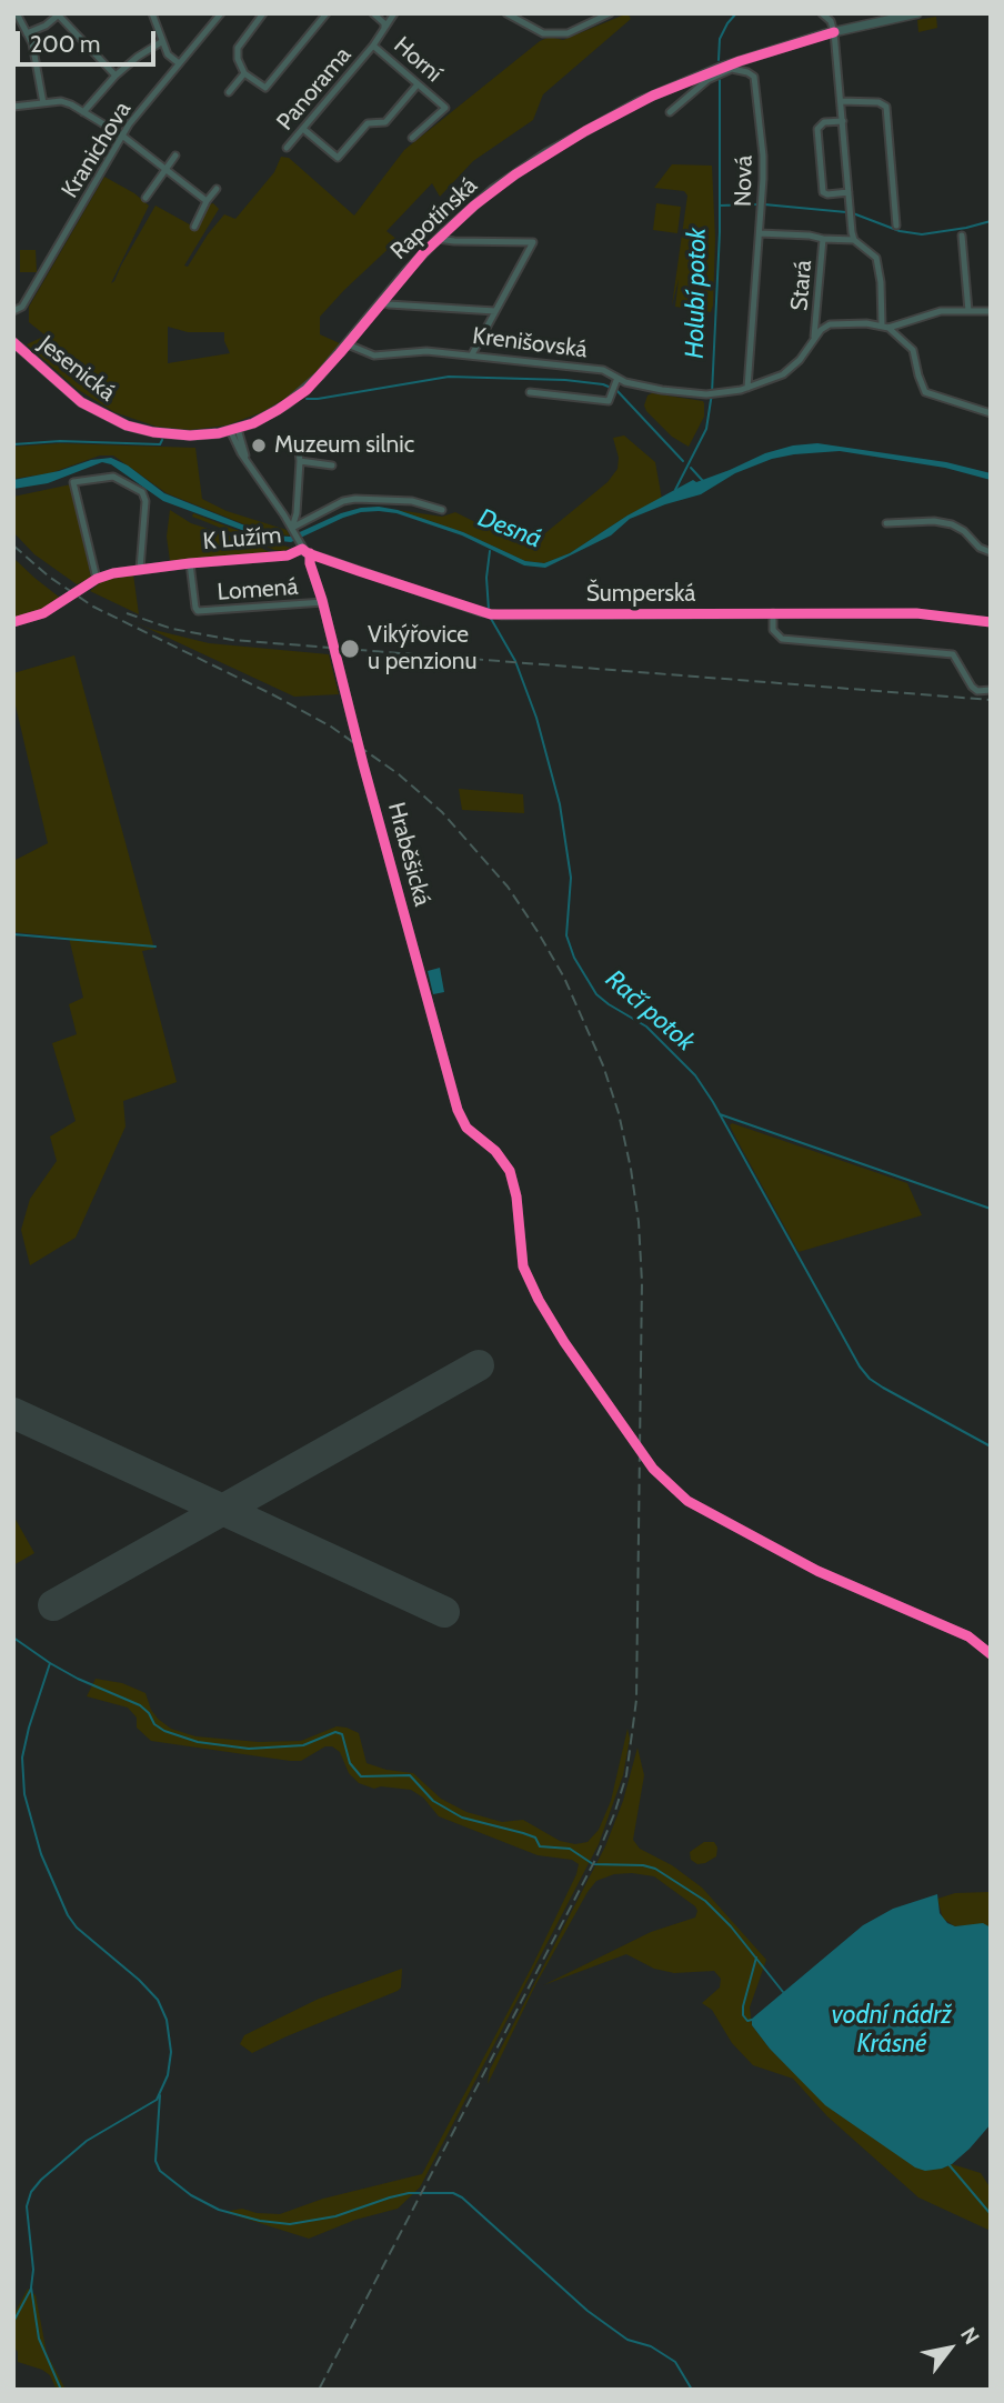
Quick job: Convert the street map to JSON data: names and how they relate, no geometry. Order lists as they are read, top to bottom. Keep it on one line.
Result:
{"streets":{"main road":["Rapotínská","Jesenická"],"street":["Horní","Panorama","Kranichova","Nová","Stará","Krenišovská","K Lužím","Lomená","Šumperská","Hraběšická"]},"crossings":[["Horní","Panorama"],["Nová","Stará"],["Nová","Krenišovská"],["Rapotínská","Krenišovská"],["Rapotínská","Jesenická"],["Stará","Krenišovská"],["K Lužím","Lomená"],["K Lužím","Šumperská"],["Lomená","Hraběšická"],["Šumperská","Hraběšická"]],"water":["Holubí potok","Desná","Račí potok","vodní nádrž Krásné"],"places":["Muzeum silnic","Vikýřovice u penzionu"],"scale_bar":"200 m","north":"top right"}
